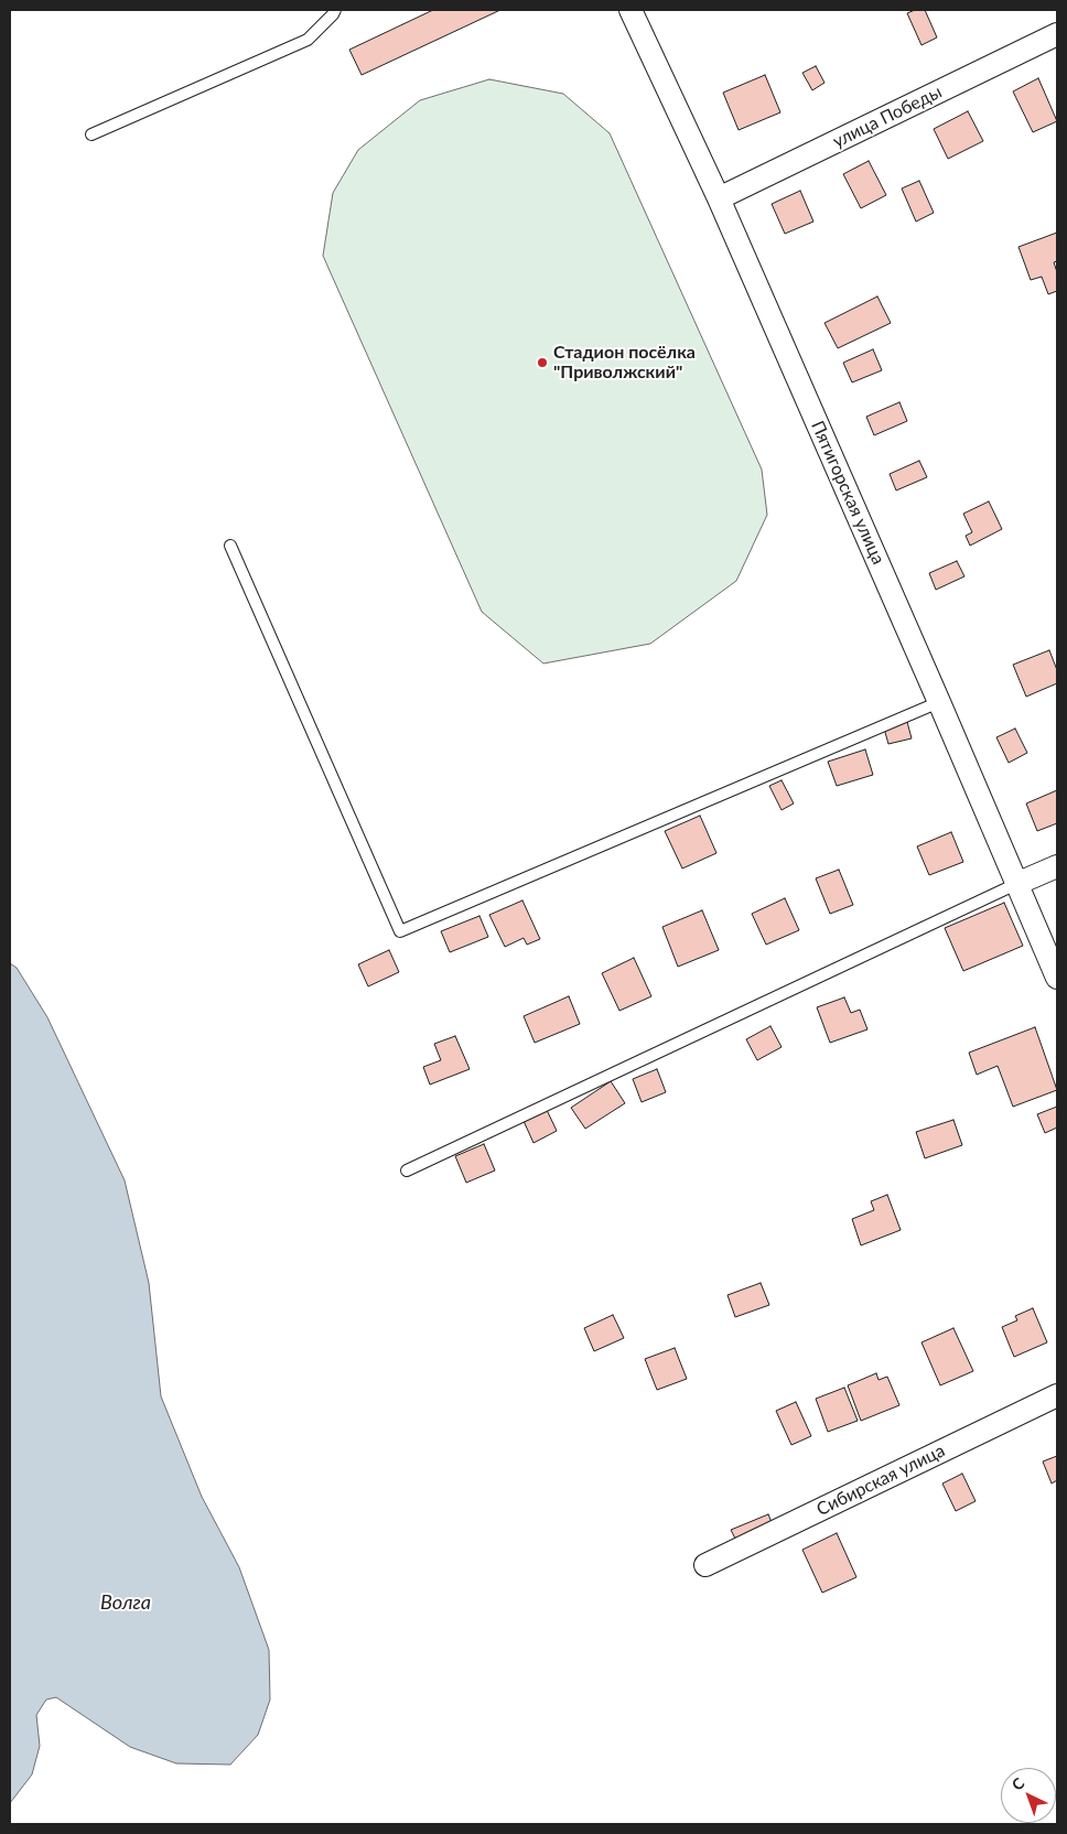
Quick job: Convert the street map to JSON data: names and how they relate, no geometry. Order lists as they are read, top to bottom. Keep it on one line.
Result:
{"streets":{"street":["улица Победы","Пятигорская улица","Сибирская улица"]},"crossings":[["улица Победы","Пятигорская улица"]],"water":["Волга"],"places":["Стадион посёлка \"Приволжский\""],"north":"top left"}
